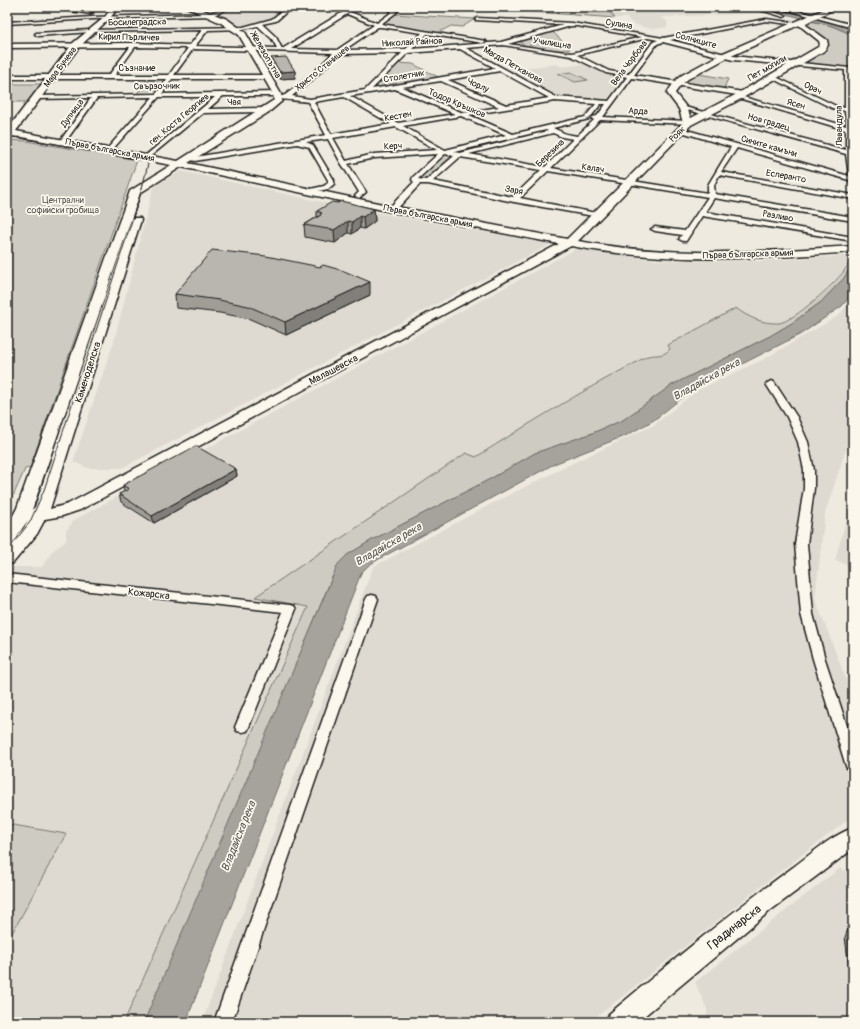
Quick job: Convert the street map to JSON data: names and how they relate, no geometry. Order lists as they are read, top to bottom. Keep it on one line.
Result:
{"streets":{"street":["Босилеградска","Сулина","Кирил Пърличев","Солниците","Николай Райнов","Училищна","Железопътна","Вела Чорбова","Магда Петканова","Мара Бунева","Съзнание","Христо Станишев","Пет могили","Столетник","Чорлу","Свързочник","Орач","Чая","Тодор Кръшков","Ясен","Арда","Дупница","Кестен","ген. Коста Георгиев","Нов градец","Лавандула","Рояк","Керч","Сините камъни","Първа българска армия","Березина","Калач","Есперанто","Заря","Разливо","Малашевска","Каменоделска","Кожарска","Градинарска"]},"crossings":[["Босилеградска","Железопътна"],["Босилеградска","Мара Бунева"],["Сулина","Солниците"],["Сулина","Николай Райнов"],["Сулина","Вела Чорбова"],["Кирил Пърличев","Николай Райнов"],["Кирил Пърличев","Железопътна"],["Кирил Пърличев","Мара Бунева"],["Солниците","Вела Чорбова"],["Солниците","Пет могили"],["Солниците","Лавандула"],["Николай Райнов","Училищна"],["Николай Райнов","Железопътна"],["Николай Райнов","Магда Петканова"],["Николай Райнов","Христо Станишев"],["Училищна","Вела Чорбова"],["Училищна","Христо Станишев"],["Училищна","Пет могили"],["Училищна","Ясен"],["Училищна","Рояк"],["Железопътна","Съзнание"],["Железопътна","Христо Станишев"],["Железопътна","Свързочник"],["Вела Чорбова","Пет могили"],["Вела Чорбова","Арда"],["Вела Чорбова","Кестен"],["Вела Чорбова","Березина"],["Магда Петканова","Столетник"],["Магда Петканова","Кестен"],["Мара Бунева","Съзнание"],["Мара Бунева","Свързочник"],["Мара Бунева","Първа българска армия"],["Христо Станишев","Свързочник"],["Христо Станишев","Чая"],["Христо Станишев","Кестен"],["Христо Станишев","Първа българска армия"],["Христо Станишев","Каменоделска"],["Пет могили","Орач"],["Пет могили","Ясен"],["Пет могили","Арда"],["Пет могили","Нов градец"],["Пет могили","Рояк"],["Столетник","Чорлу"],["Столетник","Тодор Кръшков"],["Столетник","Калач"],["Чорлу","Кестен"],["Свързочник","Дупница"],["Свързочник","ген. Коста Георгиев"],["Орач","Лавандула"],["Чая","ген. Коста Георгиев"],["Тодор Кръшков","Кестен"],["Ясен","Лавандула"],["Арда","Рояк"],["Арда","Березина"],["Дупница","Първа българска армия"],["Кестен","Калач"],["ген. Коста Георгиев","Първа българска армия"],["Нов градец","Лавандула"],["Нов градец","Рояк"],["Лавандула","Сините камъни"],["Рояк","Сините камъни"],["Рояк","Първа българска армия"],["Рояк","Калач"],["Рояк","Заря"],["Рояк","Малашевска"],["Керч","Калач"],["Първа българска армия","Малашевска"],["Първа българска армия","Каменоделска"],["Березина","Калач"],["Березина","Заря"],["Малашевска","Каменоделска"]],"water":["Владайска река"],"parks":["Централни софийски гробища"]}
